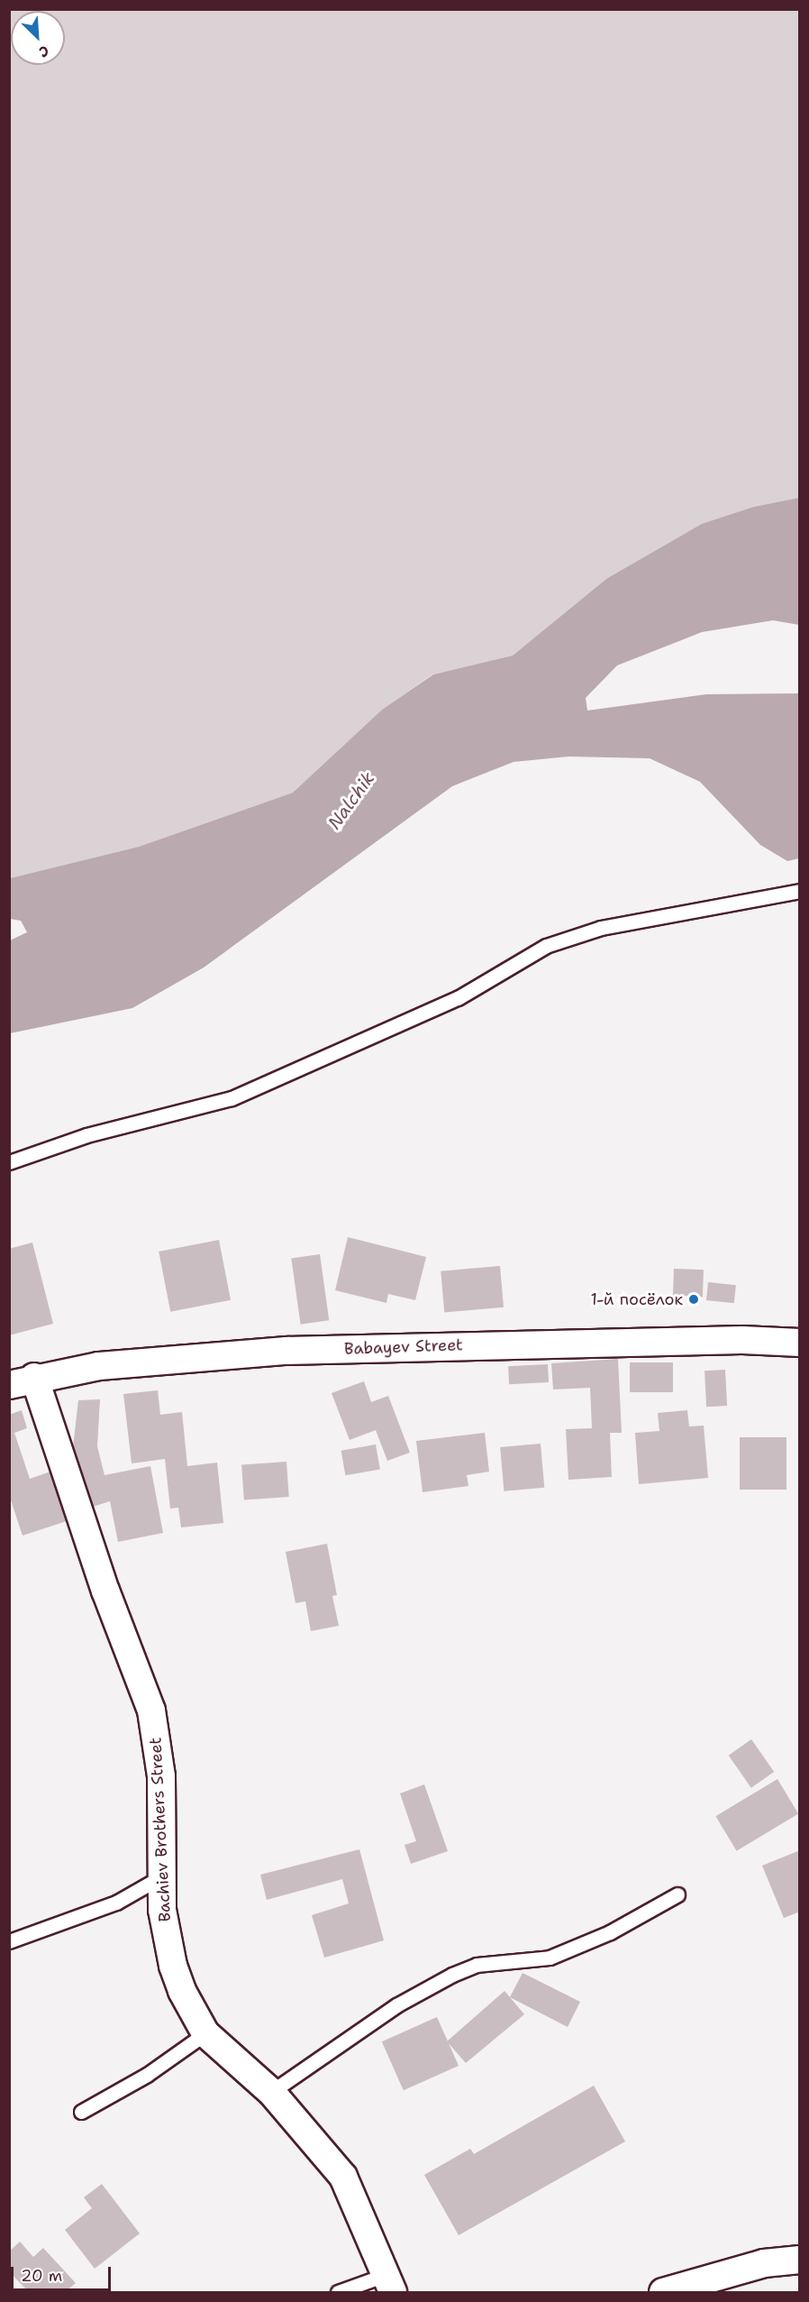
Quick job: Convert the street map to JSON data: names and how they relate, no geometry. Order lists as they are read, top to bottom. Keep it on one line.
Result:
{"streets":{"street":["Babayev Street","Bachiev Brothers Street"]},"crossings":[["Babayev Street","Bachiev Brothers Street"]],"water":["Nalchik"],"places":["1-й посёлок"],"scale_bar":"20 m","north":"bottom right"}
